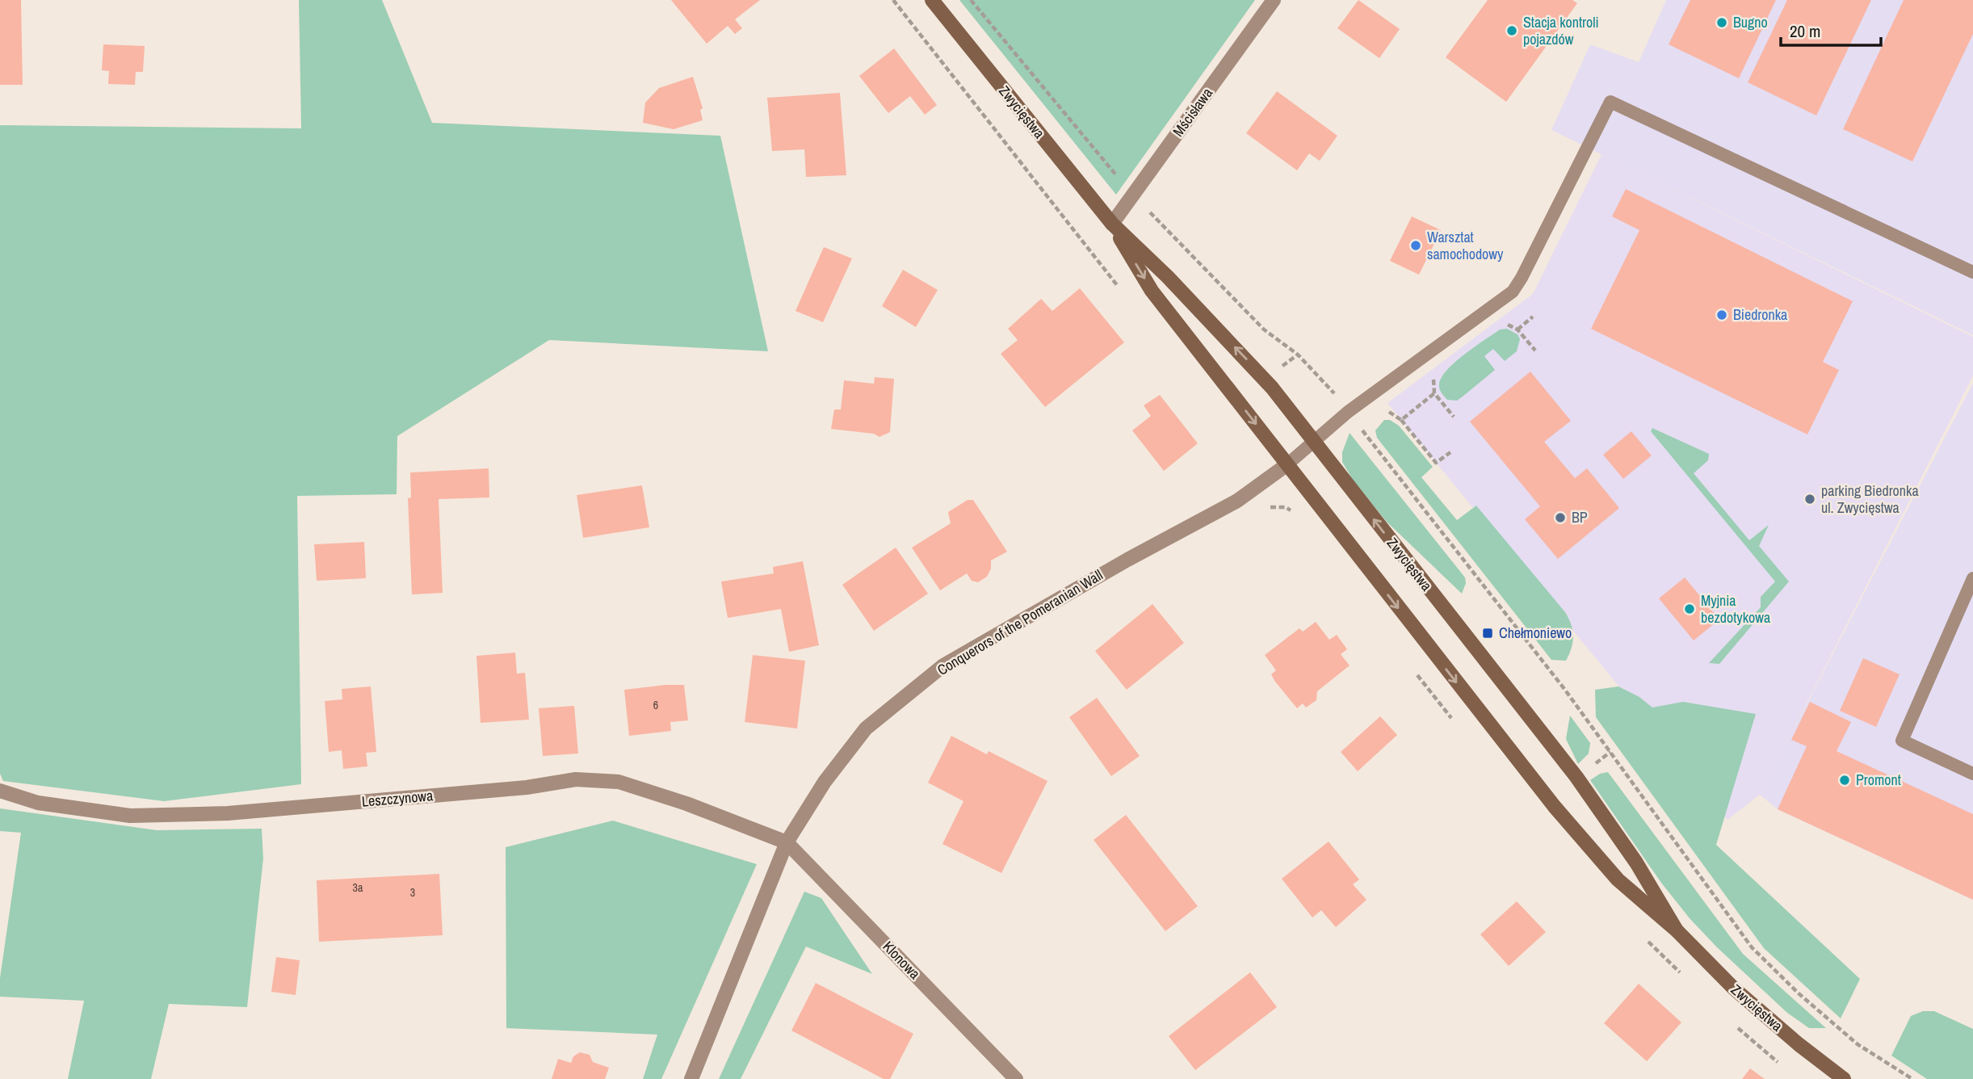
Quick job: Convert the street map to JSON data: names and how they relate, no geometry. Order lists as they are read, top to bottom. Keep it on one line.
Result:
{"streets":{"main road":["Zwycięstwa"],"street":["Mścisława","Conquerors of the Pomeranian Wall","Leszczynowa","Klonowa"]},"crossings":[["Zwycięstwa","Mścisława"],["Zwycięstwa","Conquerors of the Pomeranian Wall"],["Conquerors of the Pomeranian Wall","Leszczynowa"],["Conquerors of the Pomeranian Wall","Klonowa"],["Leszczynowa","Klonowa"]],"places":{"other":["Bugno","Stacja kontroli pojazdów","Warsztat samochodowy","Biedronka","parking Biedronka ul. Zwycięstwa","BP","Myjnia bezdotykowa","Promont"],"transit":["Chełmoniewo"]},"house_numbers":["6","3a","3"],"scale_bar":"20 m"}
